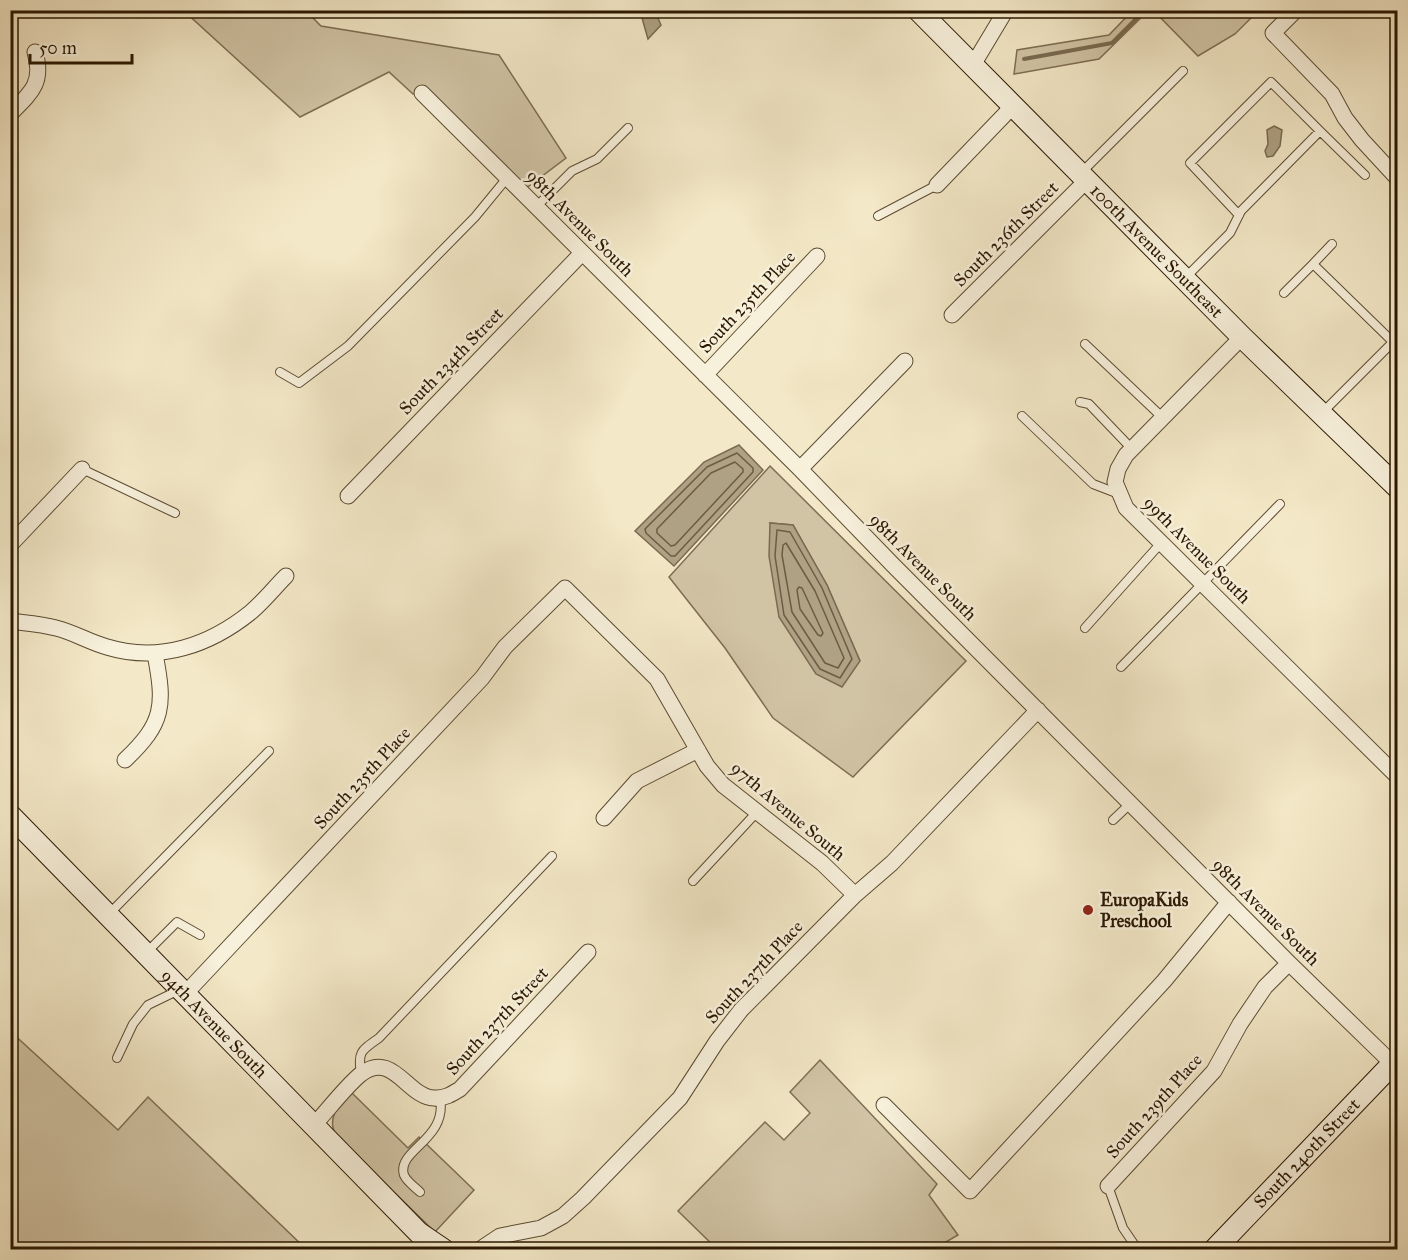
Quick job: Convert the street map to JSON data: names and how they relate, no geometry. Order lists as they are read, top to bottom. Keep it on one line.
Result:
{"streets":{"street":["98th Avenue South","South 236th Street","100th Avenue Southeast","South 235th Place","South 234th Street","99th Avenue South","97th Avenue South","South 237th Place","South 237th Street","94th Avenue South","South 239th Place","South 240th Street"]},"crossings":[["98th Avenue South","South 235th Place"],["98th Avenue South","South 234th Street"],["98th Avenue South","South 237th Place"],["98th Avenue South","South 239th Place"],["98th Avenue South","South 240th Street"],["South 236th Street","100th Avenue Southeast"],["100th Avenue Southeast","99th Avenue South"],["South 235th Place","97th Avenue South"],["South 235th Place","94th Avenue South"],["97th Avenue South","South 237th Place"]],"places":["EuropaKids Preschool"],"scale_bar":"50 m"}
